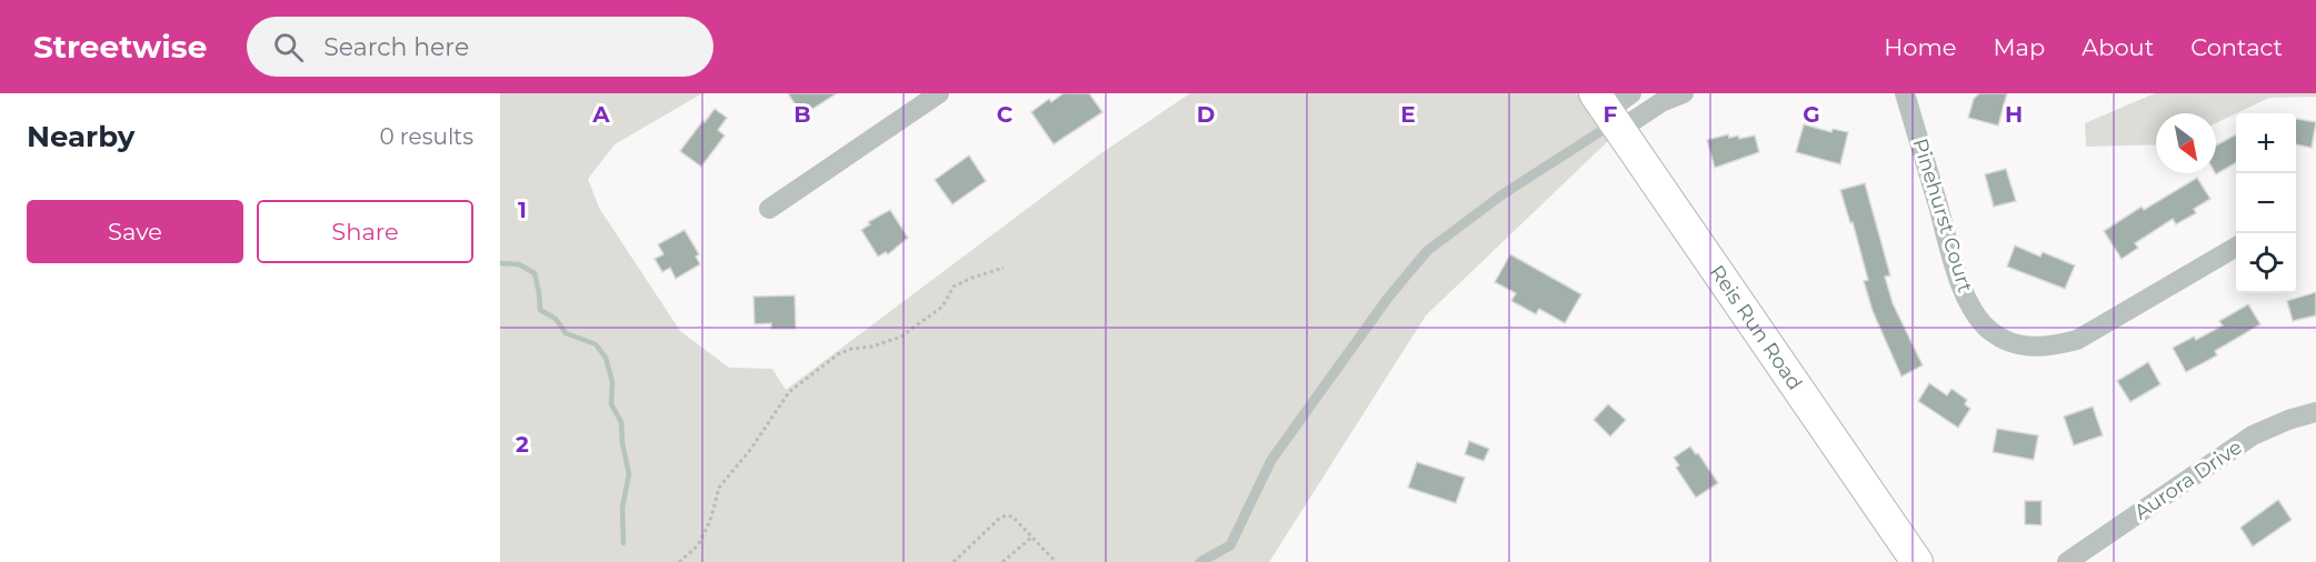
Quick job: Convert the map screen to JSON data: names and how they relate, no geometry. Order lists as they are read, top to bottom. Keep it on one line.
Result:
{"streets":{"main road":["Reis Run Road"],"street":["Pinehurst Court","Aurora Drive"]},"north":"bottom right","page":{"header":"Streetwise","search":"Search here","nav":["Home","Map","About","Contact"],"heading":["Nearby","0 results"],"map_buttons":["+","−"],"buttons":["Save","Share"]},"grid":{"columns":["A","B","C","D","E","F","G","H"],"rows":["1","2"]}}
